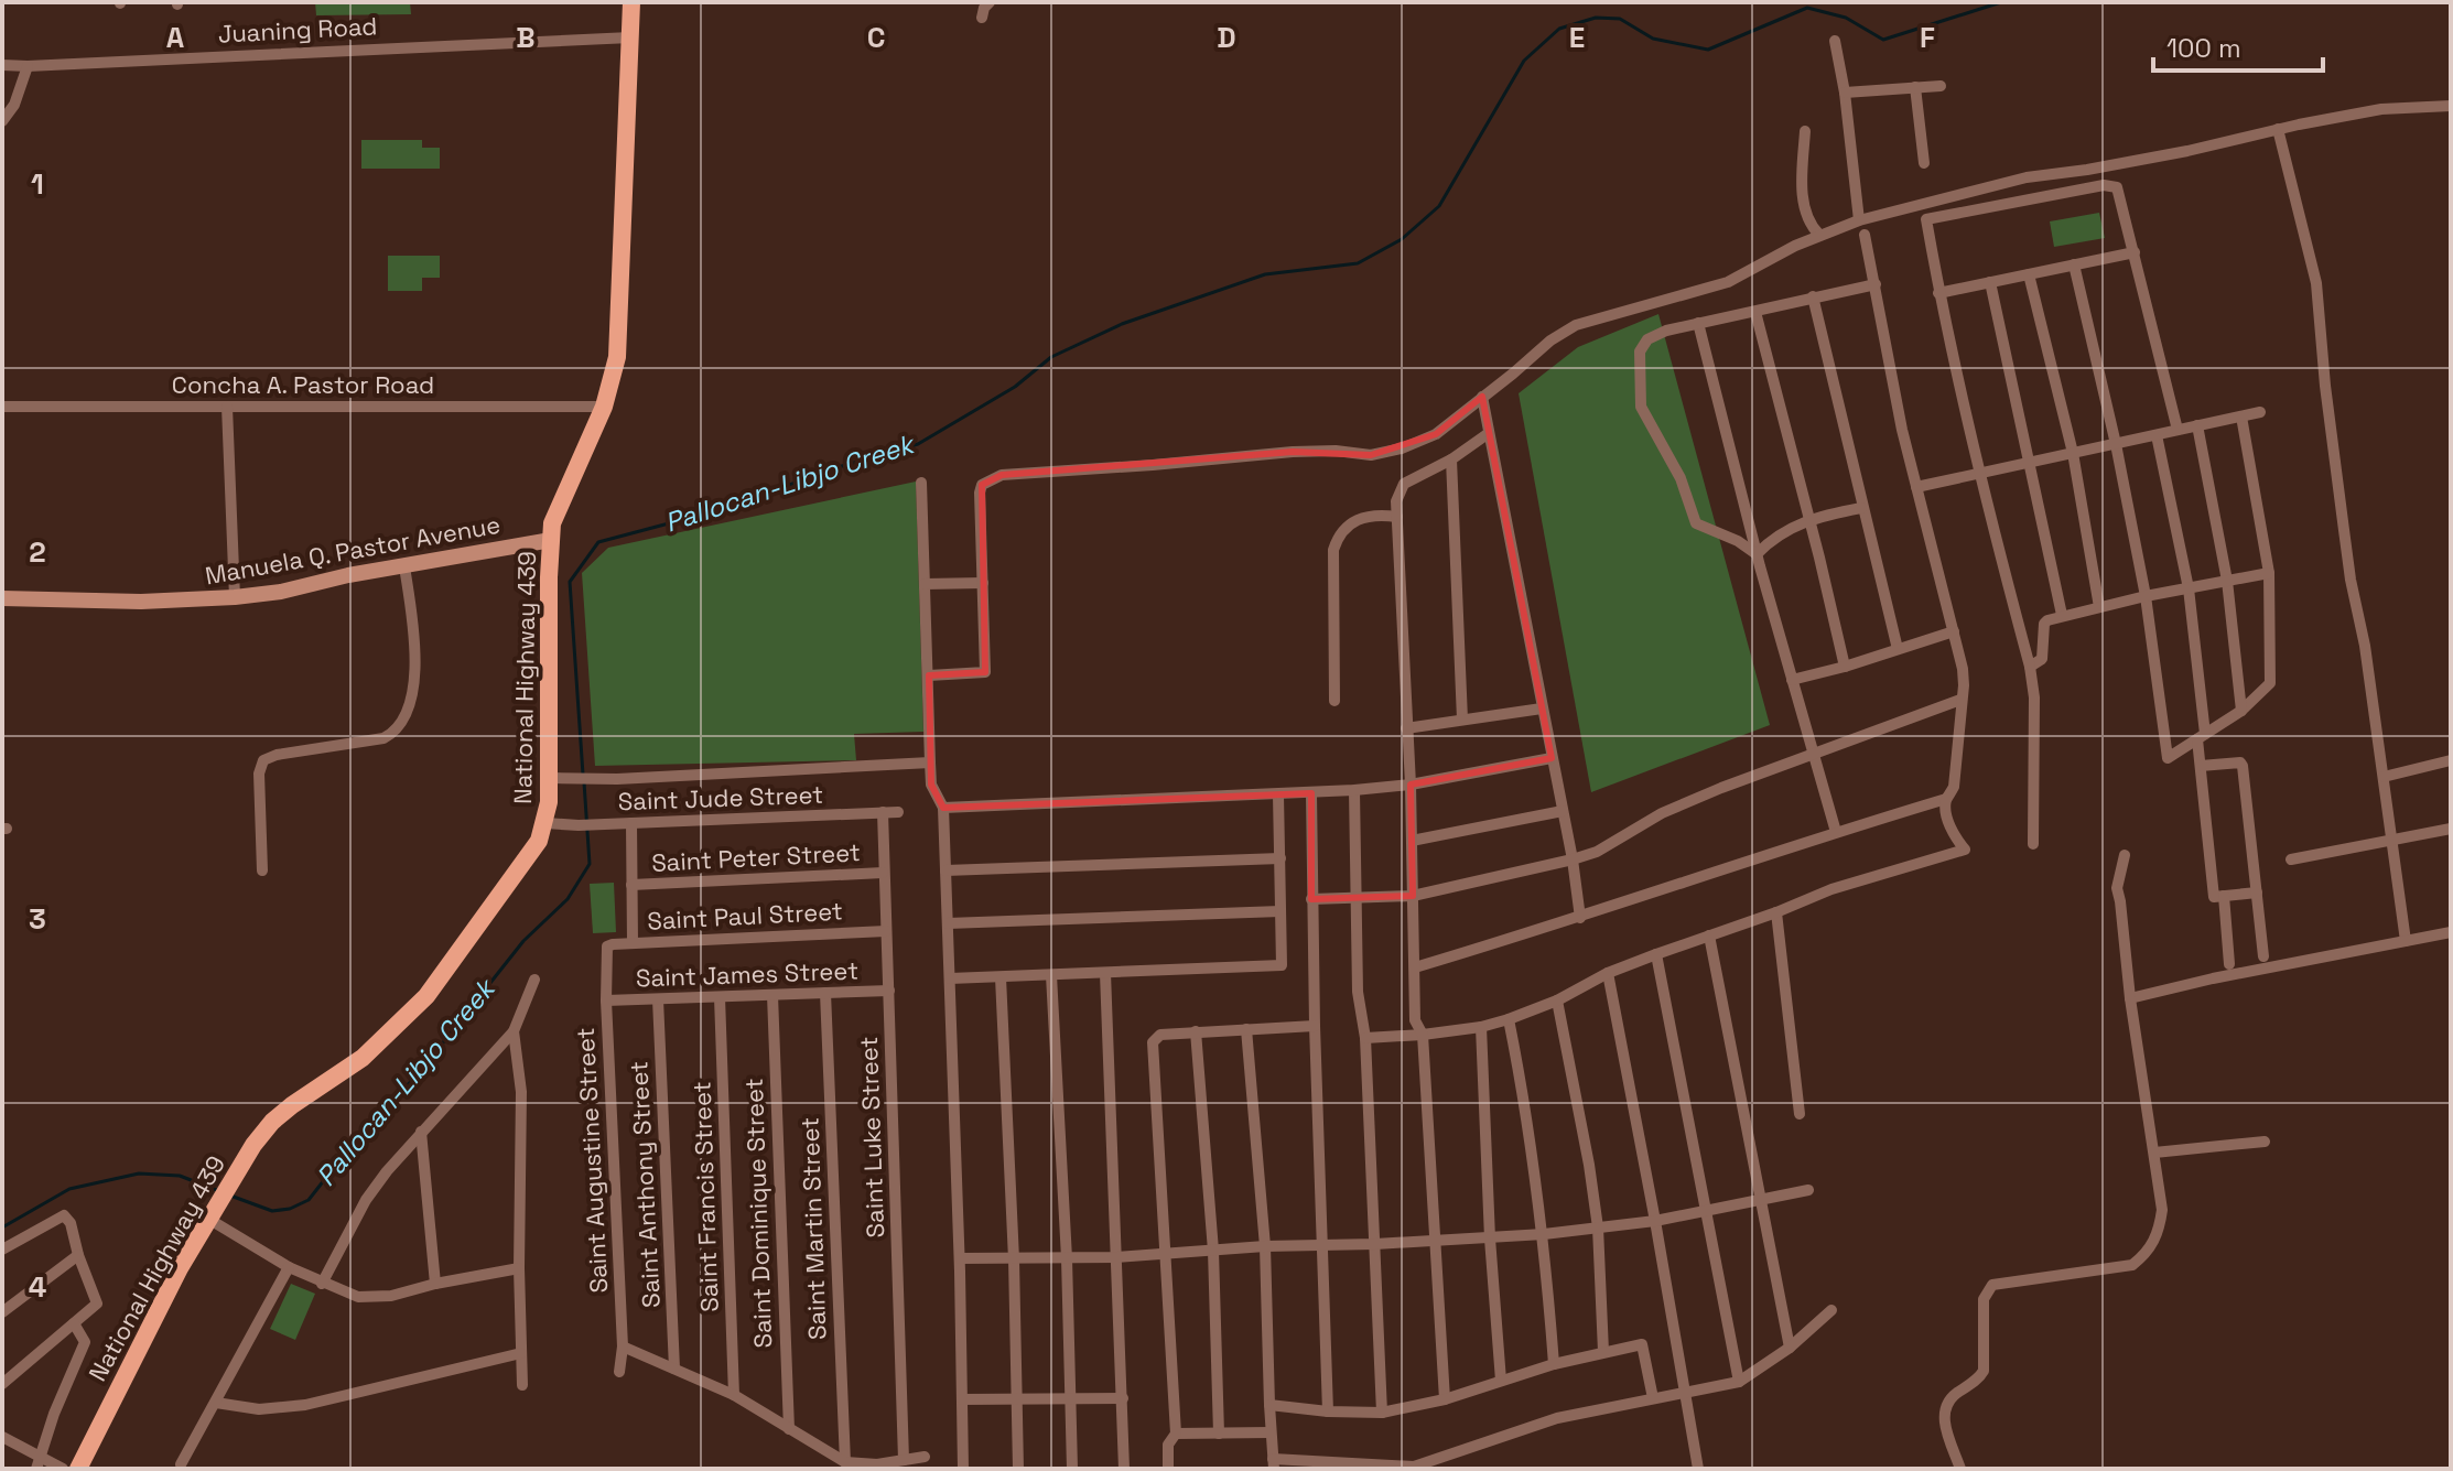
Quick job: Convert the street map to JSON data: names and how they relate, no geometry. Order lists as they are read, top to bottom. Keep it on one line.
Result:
{"streets":{"main road":["Manuela Q. Pastor Avenue","National Highway 439"],"street":["Juaning Road","Concha A. Pastor Road","Saint Jude Street","Saint Peter Street","Saint Paul Street","Saint James Street","Saint Luke Street","Saint Augustine Street","Saint Anthony Street","Saint Francis Street","Saint Dominique Street","Saint Martin Street"]},"crossings":[["Juaning Road","National Highway 439"],["Concha A. Pastor Road","National Highway 439"],["Manuela Q. Pastor Avenue","National Highway 439"],["National Highway 439","Saint Jude Street"],["Saint Jude Street","Saint Luke Street"],["Saint Peter Street","Saint Luke Street"],["Saint Paul Street","Saint Luke Street"],["Saint Paul Street","Saint Augustine Street"],["Saint James Street","Saint Luke Street"],["Saint James Street","Saint Augustine Street"],["Saint James Street","Saint Anthony Street"],["Saint James Street","Saint Francis Street"],["Saint James Street","Saint Dominique Street"],["Saint James Street","Saint Martin Street"]],"water":["Pallocan-Libjo Creek"],"scale_bar":"100 m","grid":{"columns":["A","B","C","D","E","F"],"rows":["1","2","3","4"]}}
